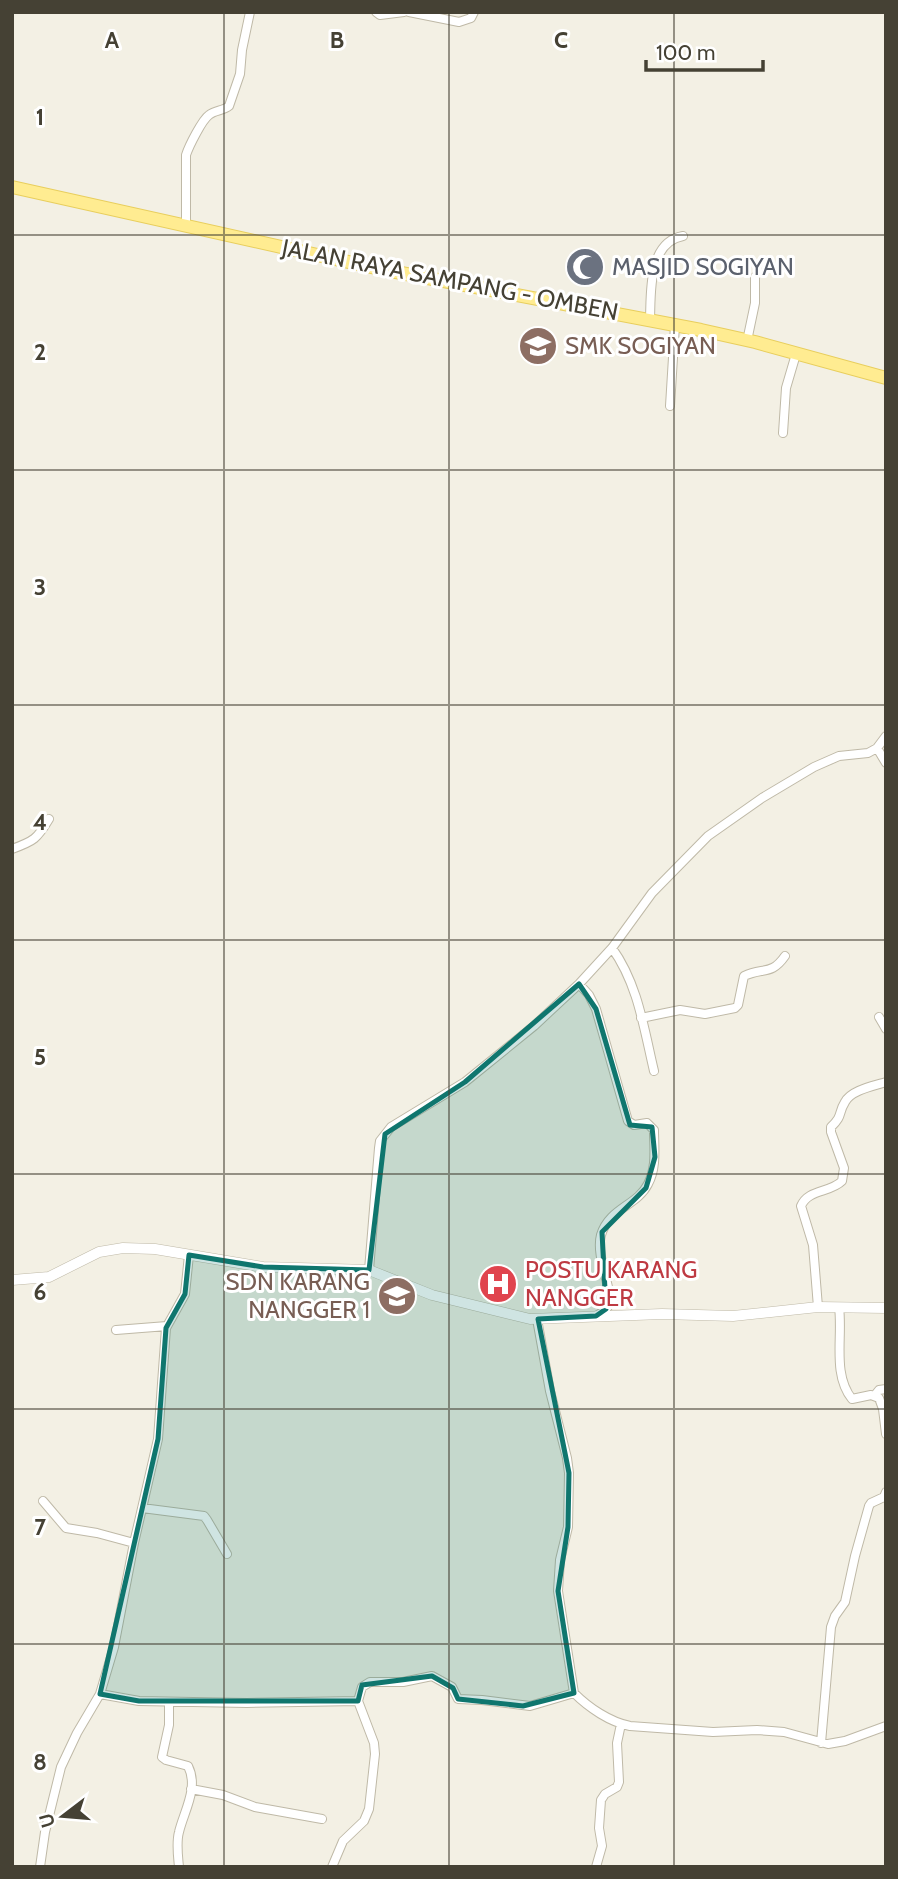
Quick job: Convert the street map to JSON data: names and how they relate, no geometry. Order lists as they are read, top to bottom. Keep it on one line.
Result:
{"streets":{"main road":["JALAN RAYA SAMPANG - OMBEN"]},"places":{"mosque":["MASJID SOGIYAN"],"school or university":["SMK SOGIYAN","SDN KARANG NANGGER 1"],"hospital":["POSTU KARANG NANGGER"]},"scale_bar":"100 m","north":"left","grid":{"columns":["A","B","C"],"rows":["1","2","3","4","5","6","7","8"]}}
